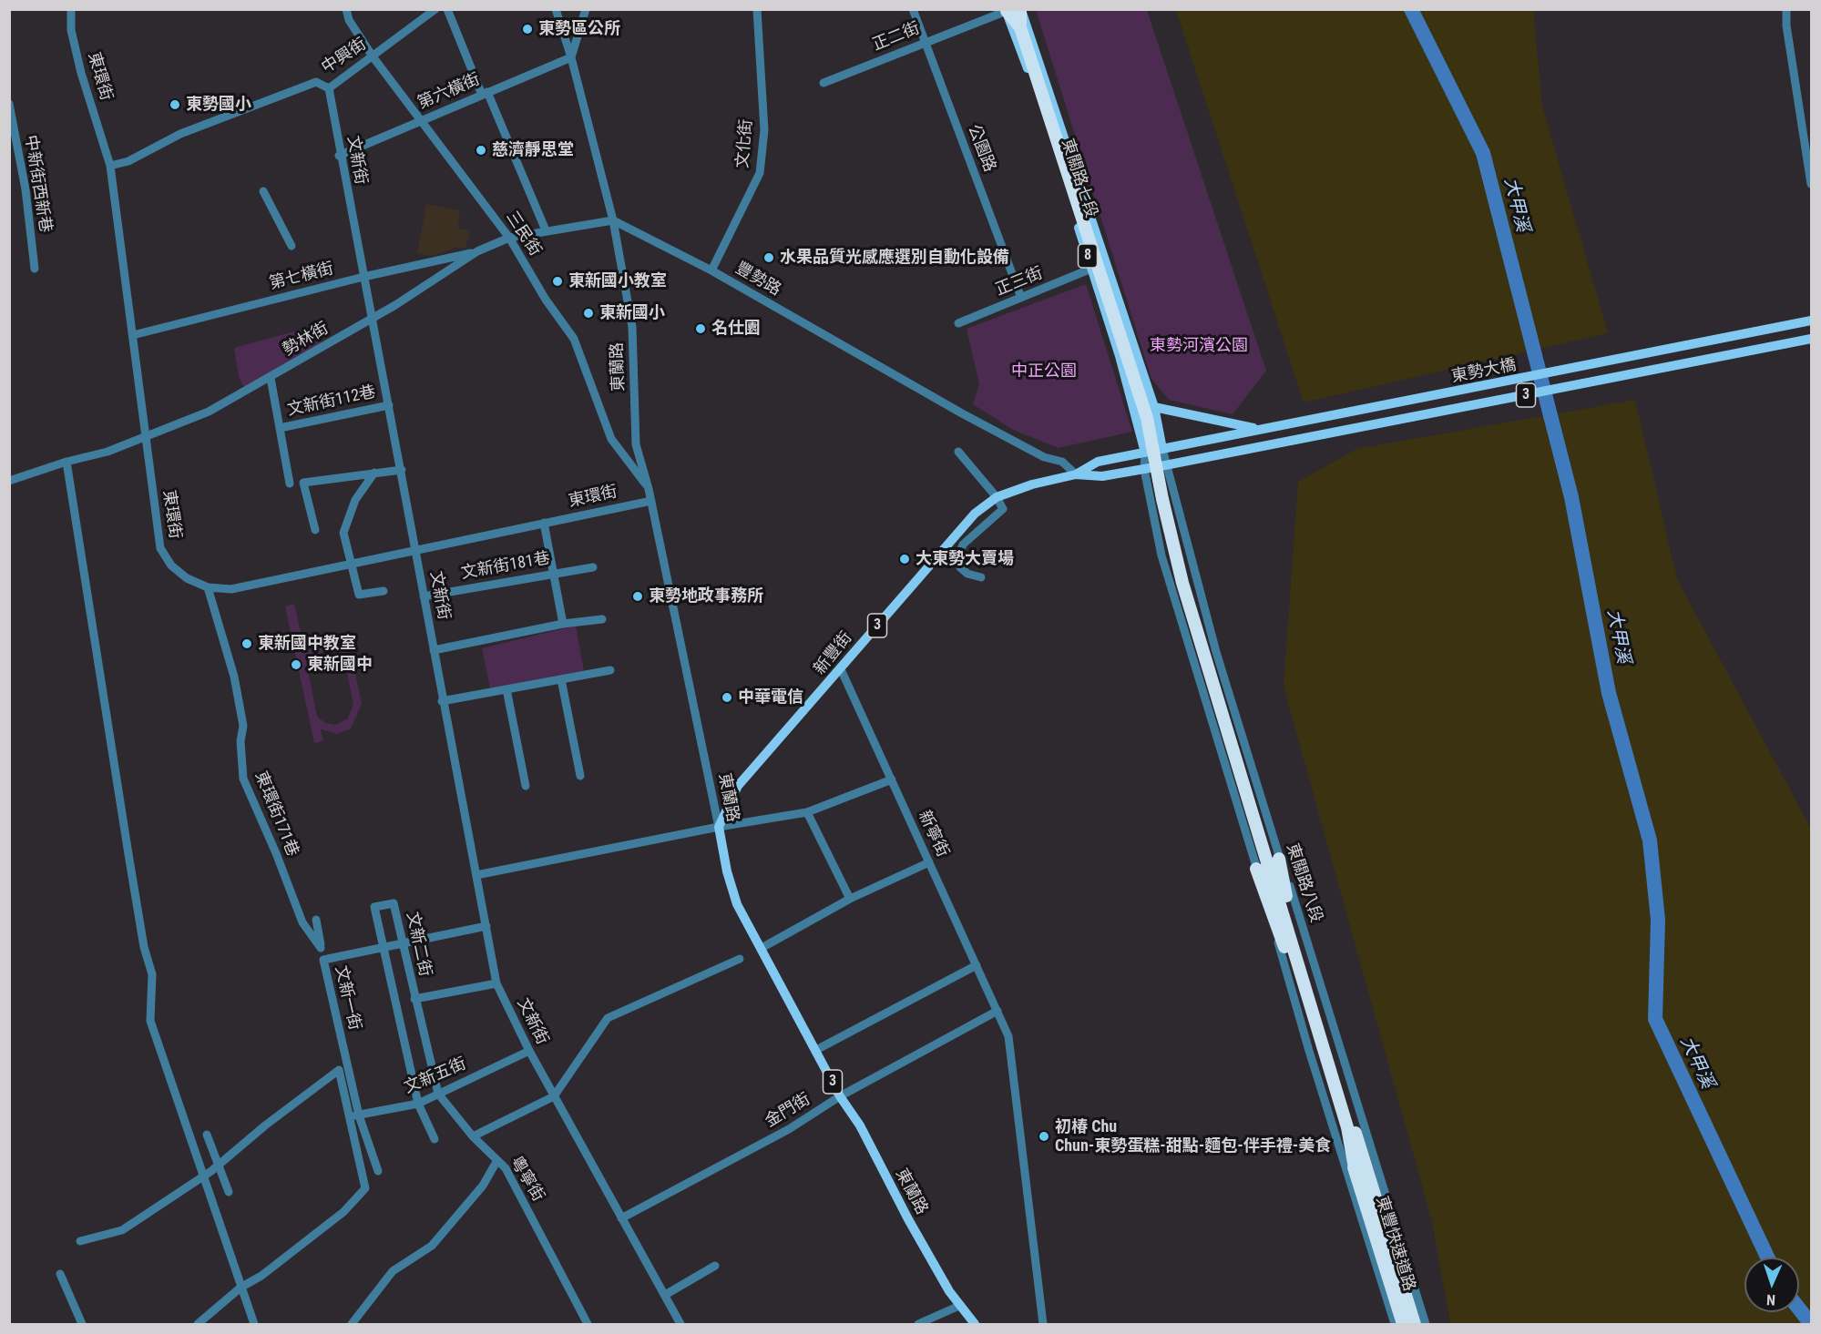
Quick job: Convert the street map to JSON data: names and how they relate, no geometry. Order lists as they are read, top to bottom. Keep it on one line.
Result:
{"streets":{"highway":["東豐快速道路"],"main road":["東關路七段","8","東蘭路","東勢大橋","3","新豐街"],"street":["正二街","中興街","東環街","第六橫街","文化街","公園路","文新街","中新街西新巷","三民街","第七橫街","豐勢路","正三街","勢林街","文新街112巷","文新街181巷","東環街171巷","新寧街","東關路八段","文新二街","文新一街","文新五街","金門街","粵寧街"]},"crossings":[["正二街","公園路"],["正二街","東關路七段"],["中興街","東環街"],["中興街","文新街"],["中興街","三民街"],["東環街","文新街"],["東環街","第七橫街"],["東環街","勢林街"],["東環街","東蘭路"],["東環街","東環街171巷"],["第六橫街","文新街"],["第六橫街","三民街"],["文化街","豐勢路"],["公園路","正三街"],["文新街","第七橫街"],["文新街","勢林街"],["文新街","文新街112巷"],["文新街","文新街181巷"],["文新街","文新一街"],["文新街","文新五街"],["東關路七段","正三街"],["東關路七段","東勢大橋"],["東關路七段","3"],["東關路七段","東關路八段"],["三民街","勢林街"],["三民街","東蘭路"],["第七橫街","勢林街"],["豐勢路","勢林街"],["豐勢路","東蘭路"],["豐勢路","3"],["豐勢路","新豐街"],["勢林街","東蘭路"],["東蘭路","新豐街"],["東蘭路","金門街"],["東勢大橋","3"],["東勢大橋","東關路八段"],["3","新豐街"],["3","東關路八段"],["新豐街","新寧街"],["新寧街","金門街"],["文新二街","文新一街"],["文新二街","文新五街"],["文新二街","粵寧街"],["文新一街","文新五街"]],"water":["大甲溪"],"parks":["東勢河濱公園","中正公園"],"places":["東勢區公所","東勢國小","慈濟靜思堂","水果品質光感應選別自動化設備","東新國小教室","東新國小","名仕園","大東勢大賣場","東勢地政事務所","東新國中教室","東新國中","中華電信","初椿 Chu Chun-東勢蛋糕-甜點-麵包-伴手禮-美食"],"north":"bottom"}
